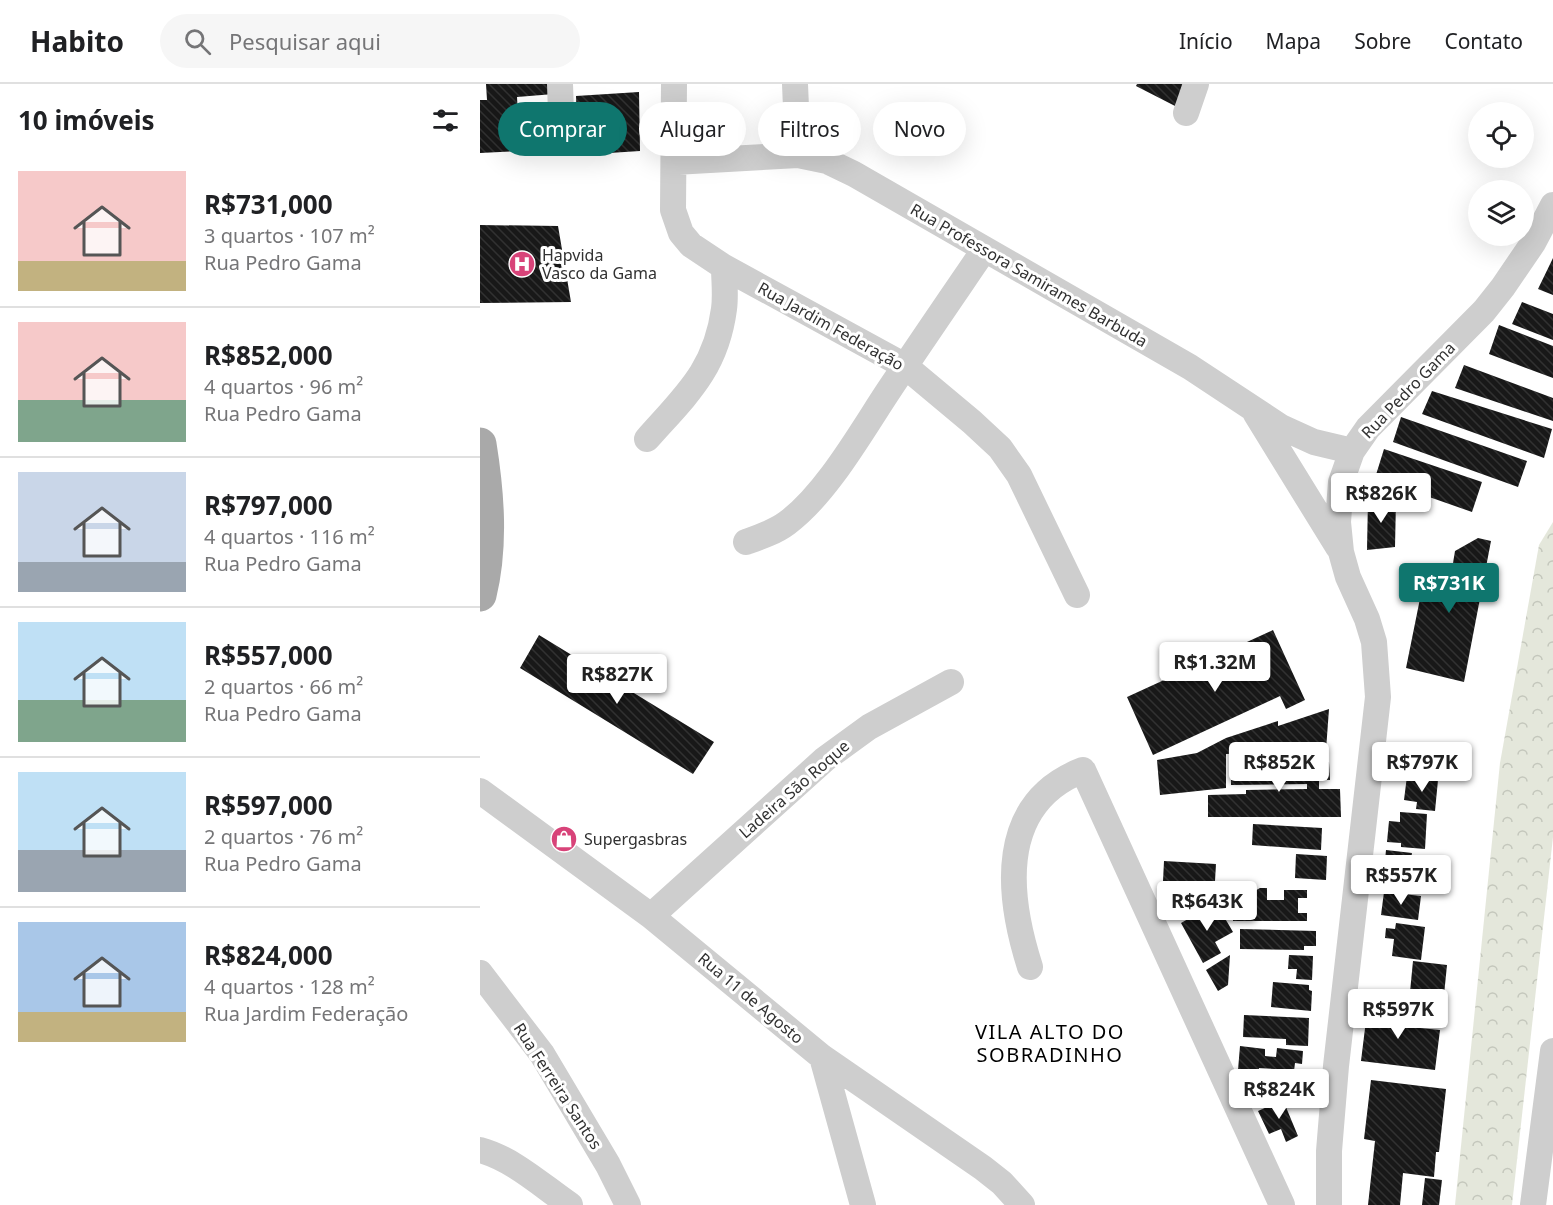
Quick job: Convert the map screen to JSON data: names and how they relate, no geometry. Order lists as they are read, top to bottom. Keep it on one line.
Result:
{"streets":{"street":["Rua Professora Samirames Barbuda","Rua Jardim Federação","Rua Pedro Gama","Ladeira São Roque","Rua 11 de Agosto","Rua Ferreira Santos"]},"crossings":[["Rua Professora Samirames Barbuda","Rua Pedro Gama"],["Ladeira São Roque","Rua 11 de Agosto"]],"districts":["VILA ALTO DO SOBRADINHO"],"places":{"hospital":["Hapvida Vasco da Gama"],"shop":["Supergasbras"]},"page":{"header":"Habito","search":"Pesquisar aqui","nav":["Início","Mapa","Sobre","Contato"],"heading":"10 imóveis","chip":["Comprar","Alugar","Filtros","Novo"],"list":[{"name":"R$731,000","note":"3 quartos · 107 m² · Rua Pedro Gama"},{"name":"R$852,000","note":"4 quartos · 96 m² · Rua Pedro Gama"},{"name":"R$797,000","note":"4 quartos · 116 m² · Rua Pedro Gama"},{"name":"R$557,000","note":"2 quartos · 66 m² · Rua Pedro Gama"},{"name":"R$597,000","note":"2 quartos · 76 m² · Rua Pedro Gama"},{"name":"R$824,000","note":"4 quartos · 128 m² · Rua Jardim Federação"}],"price":["R$826K","R$731K","R$1.32M","R$827K","R$852K","R$797K","R$557K","R$643K","R$597K","R$824K"]}}
